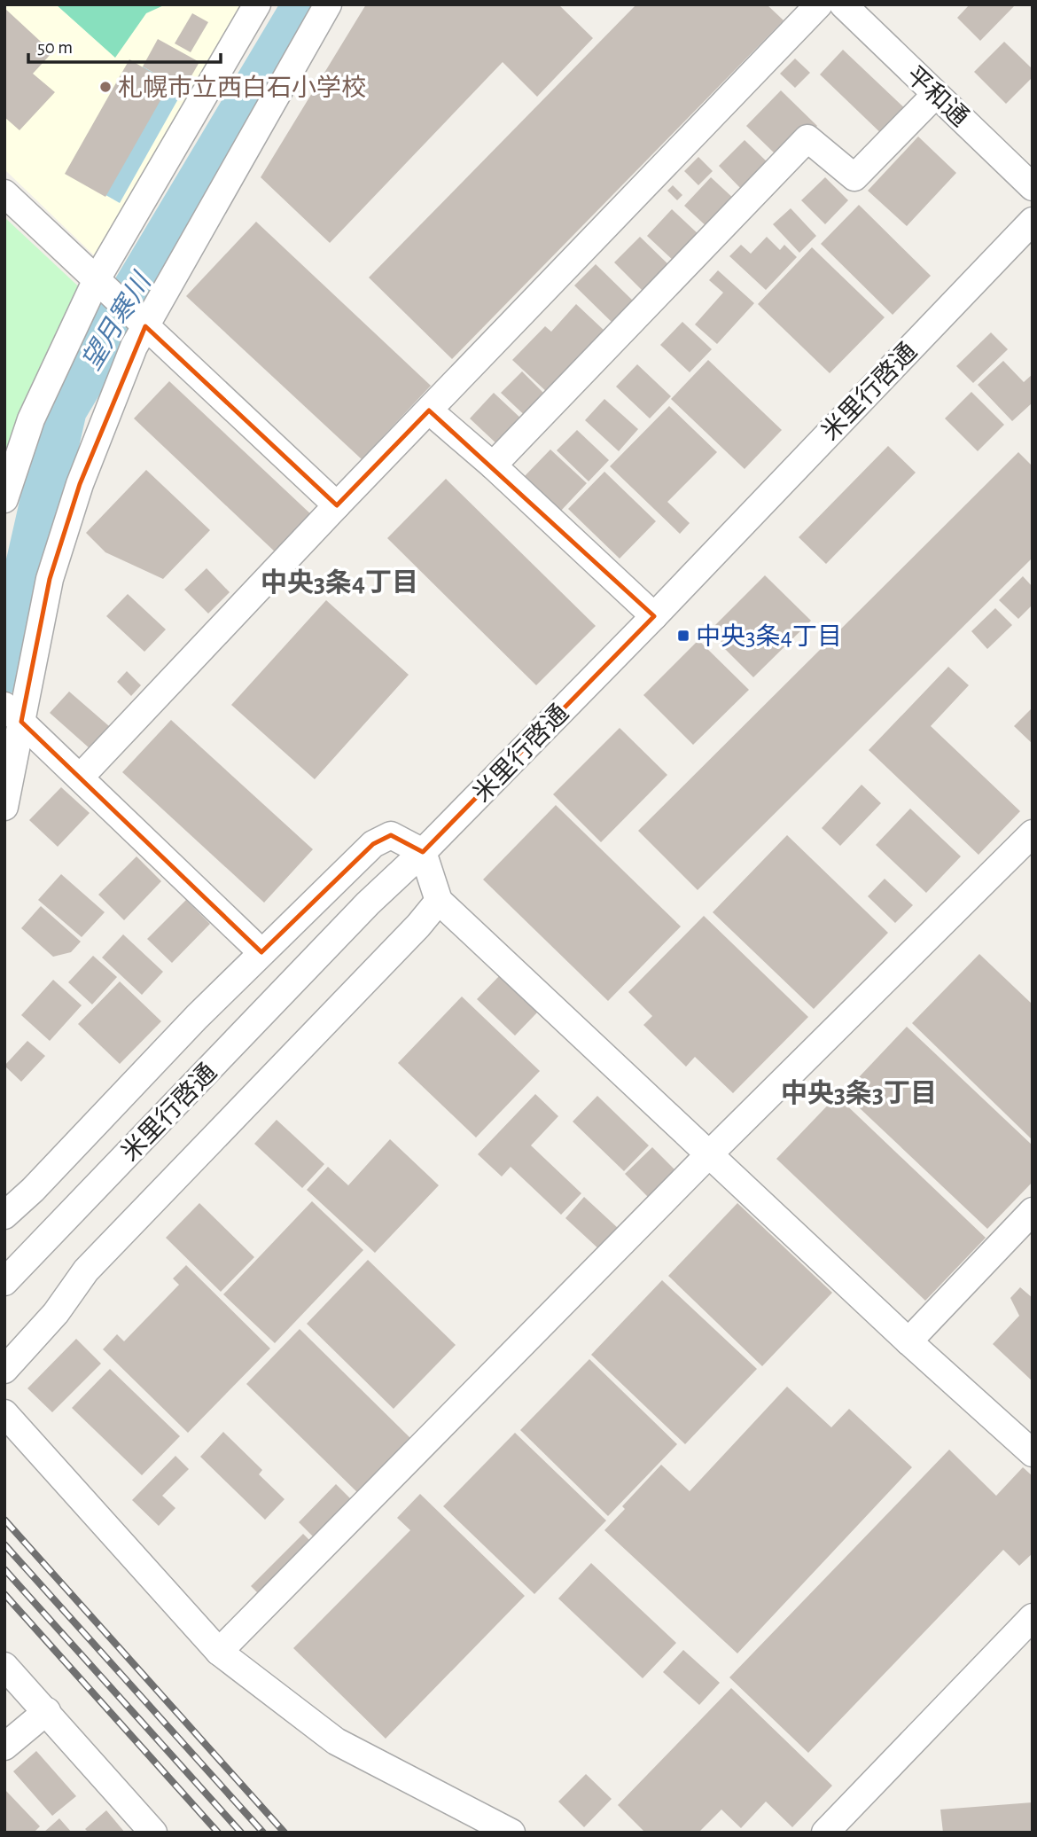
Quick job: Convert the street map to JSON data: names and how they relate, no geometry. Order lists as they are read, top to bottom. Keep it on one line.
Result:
{"streets":{"street":["平和通","米里行啓通"]},"districts":["中央3条4丁目","中央3条3丁目"],"water":["望月寒川"],"places":{"other":["札幌市立西白石小学校"],"transit":["中央3条4丁目"]},"scale_bar":"50 m"}
